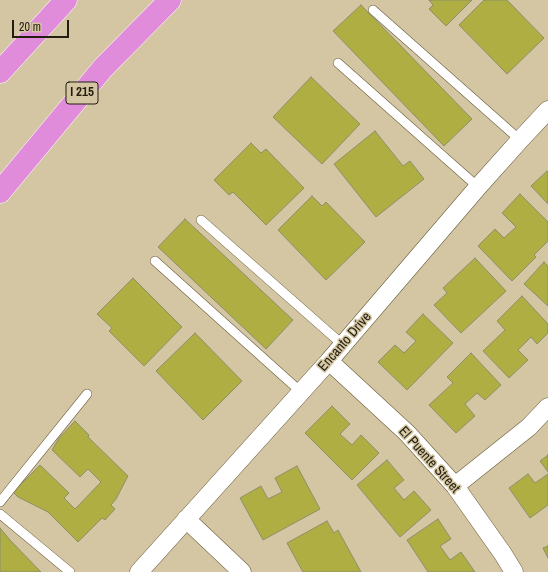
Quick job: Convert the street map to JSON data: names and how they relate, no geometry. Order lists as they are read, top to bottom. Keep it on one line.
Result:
{"streets":{"highway":["I 215"],"street":["Encanto Drive","El Puente Street"]},"crossings":[["Encanto Drive","El Puente Street"]],"scale_bar":"20 m"}
